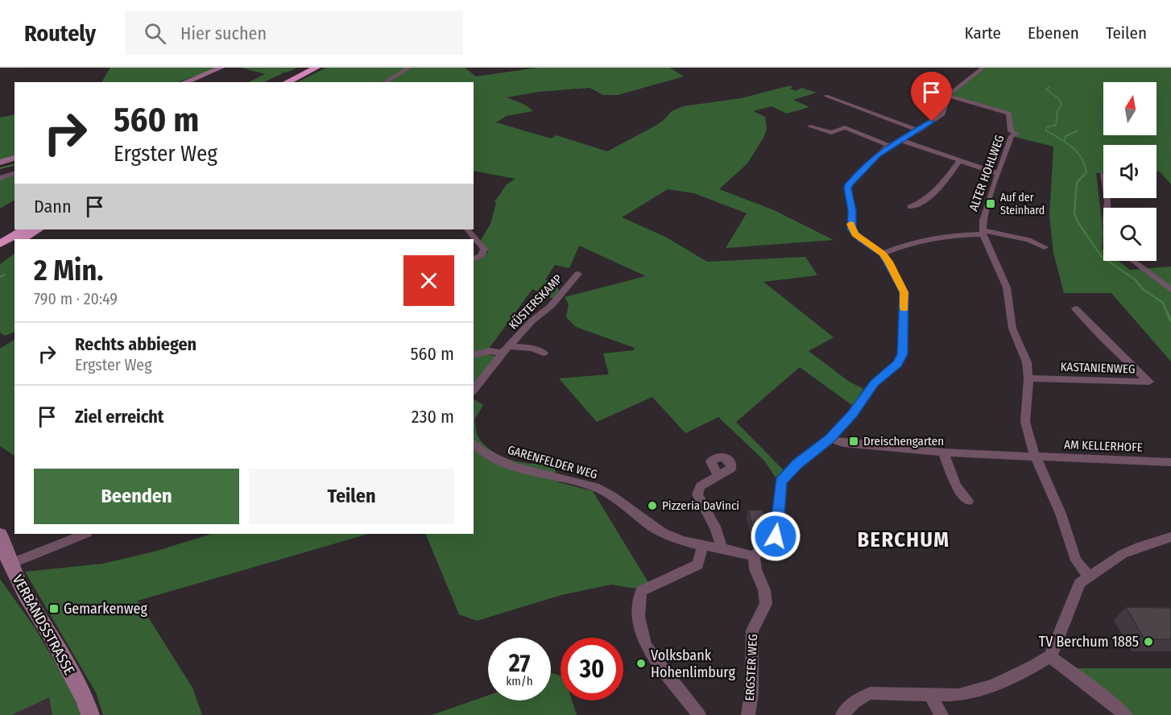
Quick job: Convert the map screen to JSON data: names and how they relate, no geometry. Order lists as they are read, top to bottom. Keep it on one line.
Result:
{"streets":{"main road":["VERBANDSSTRASSE"],"street":["ALTER HOHLWEG","KÜSTERSKAMP","KASTANIENWEG","AM KELLERHOFE","GARENFELDER WEG","ERGSTER WEG"]},"crossings":[["GARENFELDER WEG","ERGSTER WEG"]],"districts":["BERCHUM"],"places":{"transit":["Auf der Steinhard","Dreischengarten","Gemarkenweg"],"other":["Pizzeria DaVinci","TV Berchum 1885","Volksbank Hohenlimburg"]},"north":"top","page":{"header":"Routely","search":"Hier suchen","nav":["Karte","Ebenen","Teilen"],"turn":["560 m","Ergster Weg"],"then":"Dann","heading":["2 Min.","790 m · 20:49"],"list":[{"name":"Rechts abbiegen","note":"Ergster Weg","value":"560 m"},{"name":"Ziel erreicht","value":"230 m"}],"buttons":["Beenden","Teilen"],"speed":"27 km/h","limit":"30"}}
